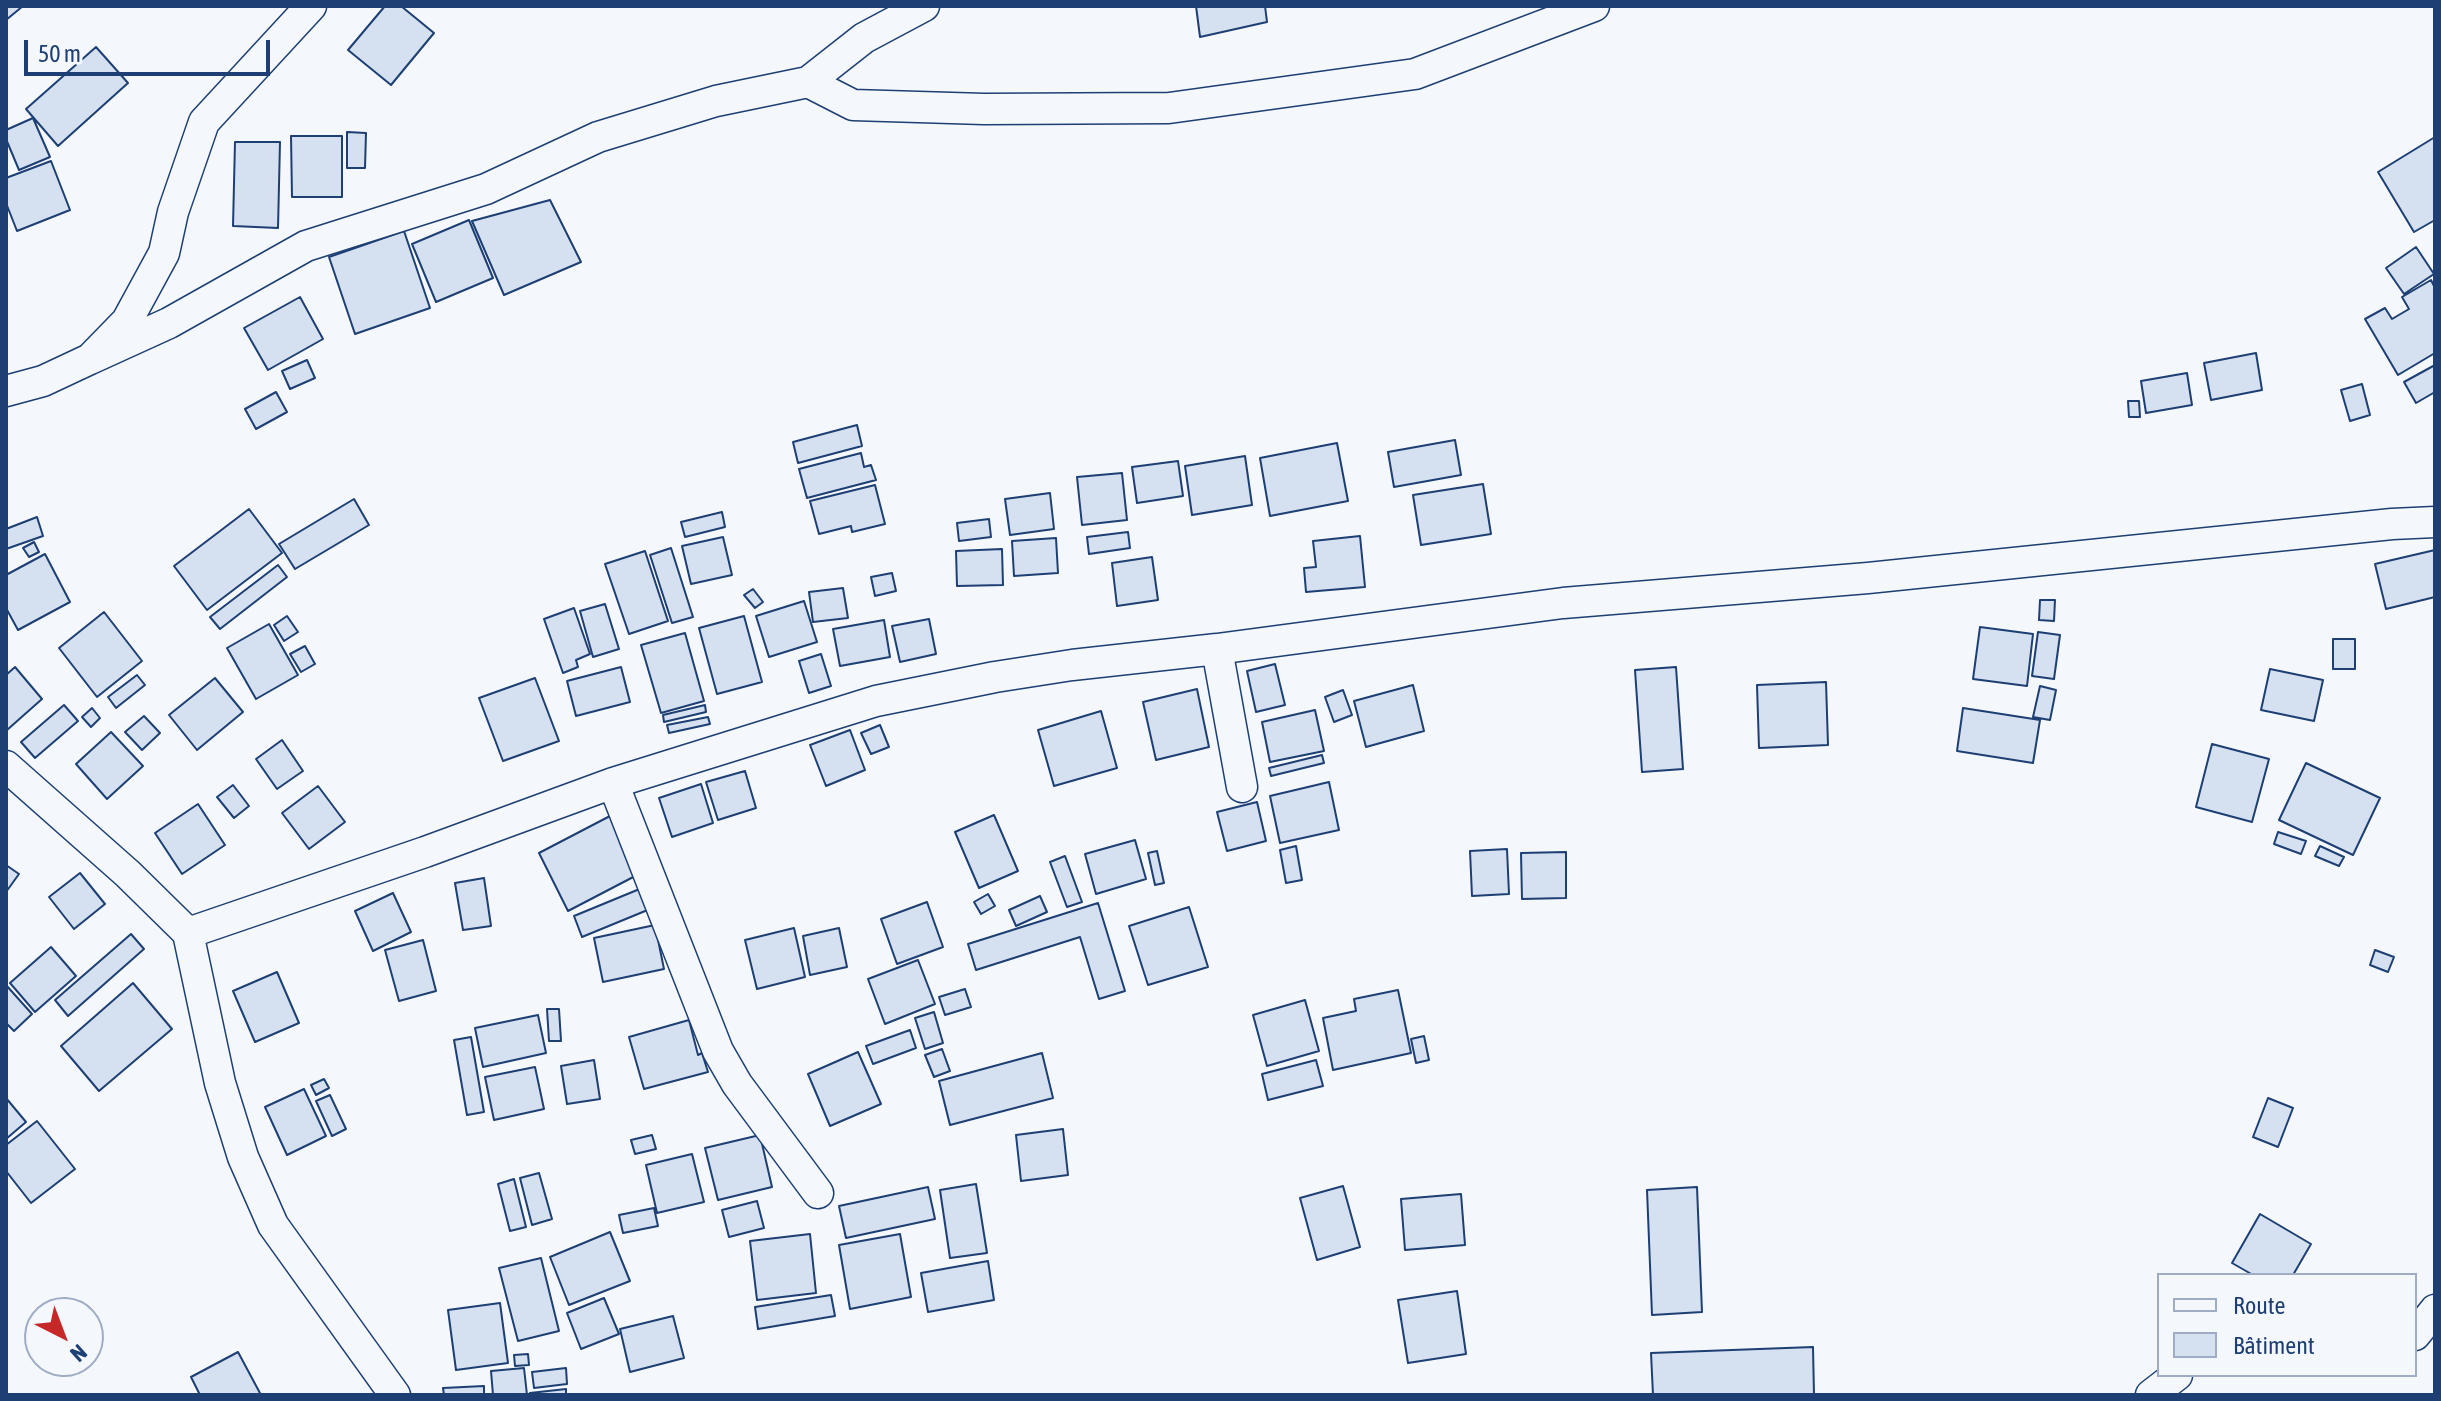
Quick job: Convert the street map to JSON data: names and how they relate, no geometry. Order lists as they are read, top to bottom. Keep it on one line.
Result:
{"legend":["Route","Bâtiment"],"scale_bar":"50 m","north":"bottom right"}
